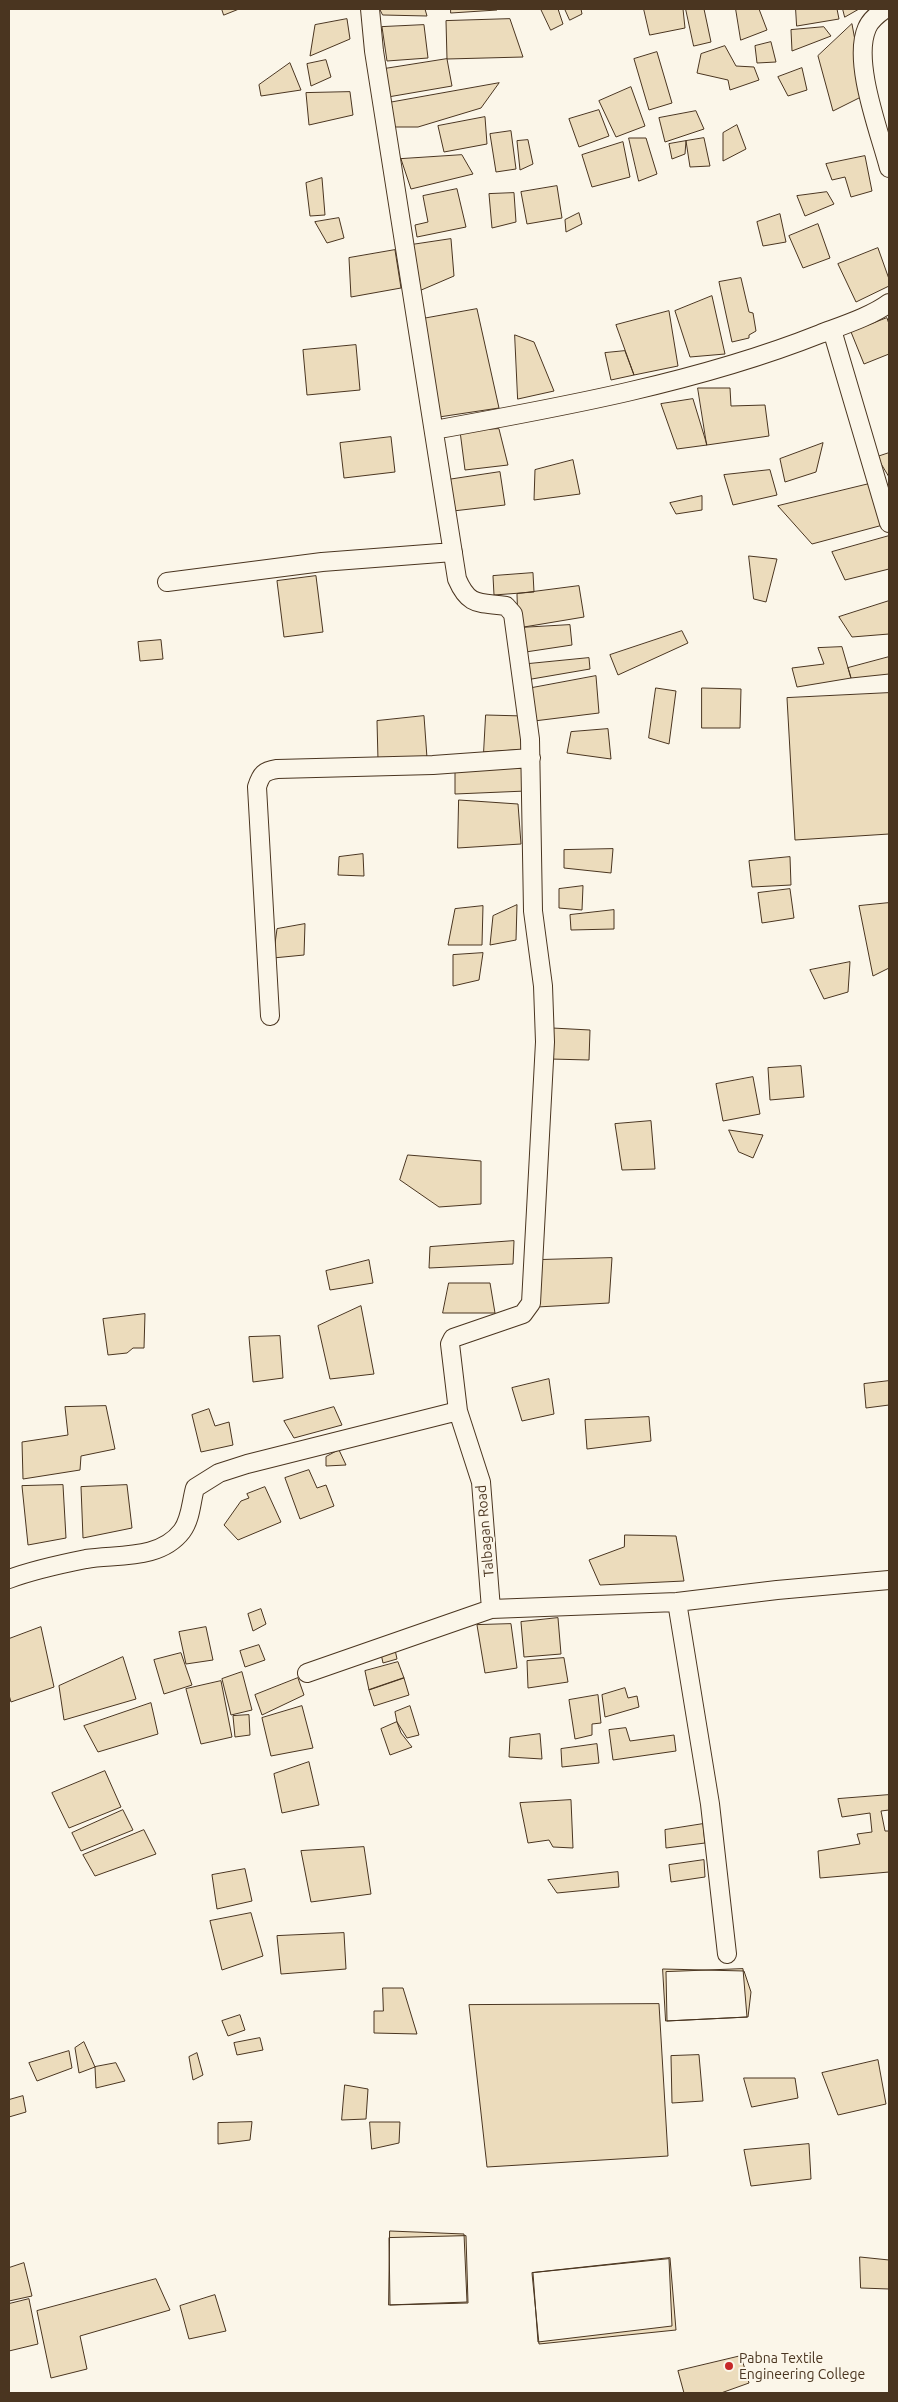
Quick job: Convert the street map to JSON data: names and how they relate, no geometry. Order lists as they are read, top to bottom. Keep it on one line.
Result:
{"streets":{"street":["Talbagan Road"]},"places":["Pabna Textile Engineering College"]}
